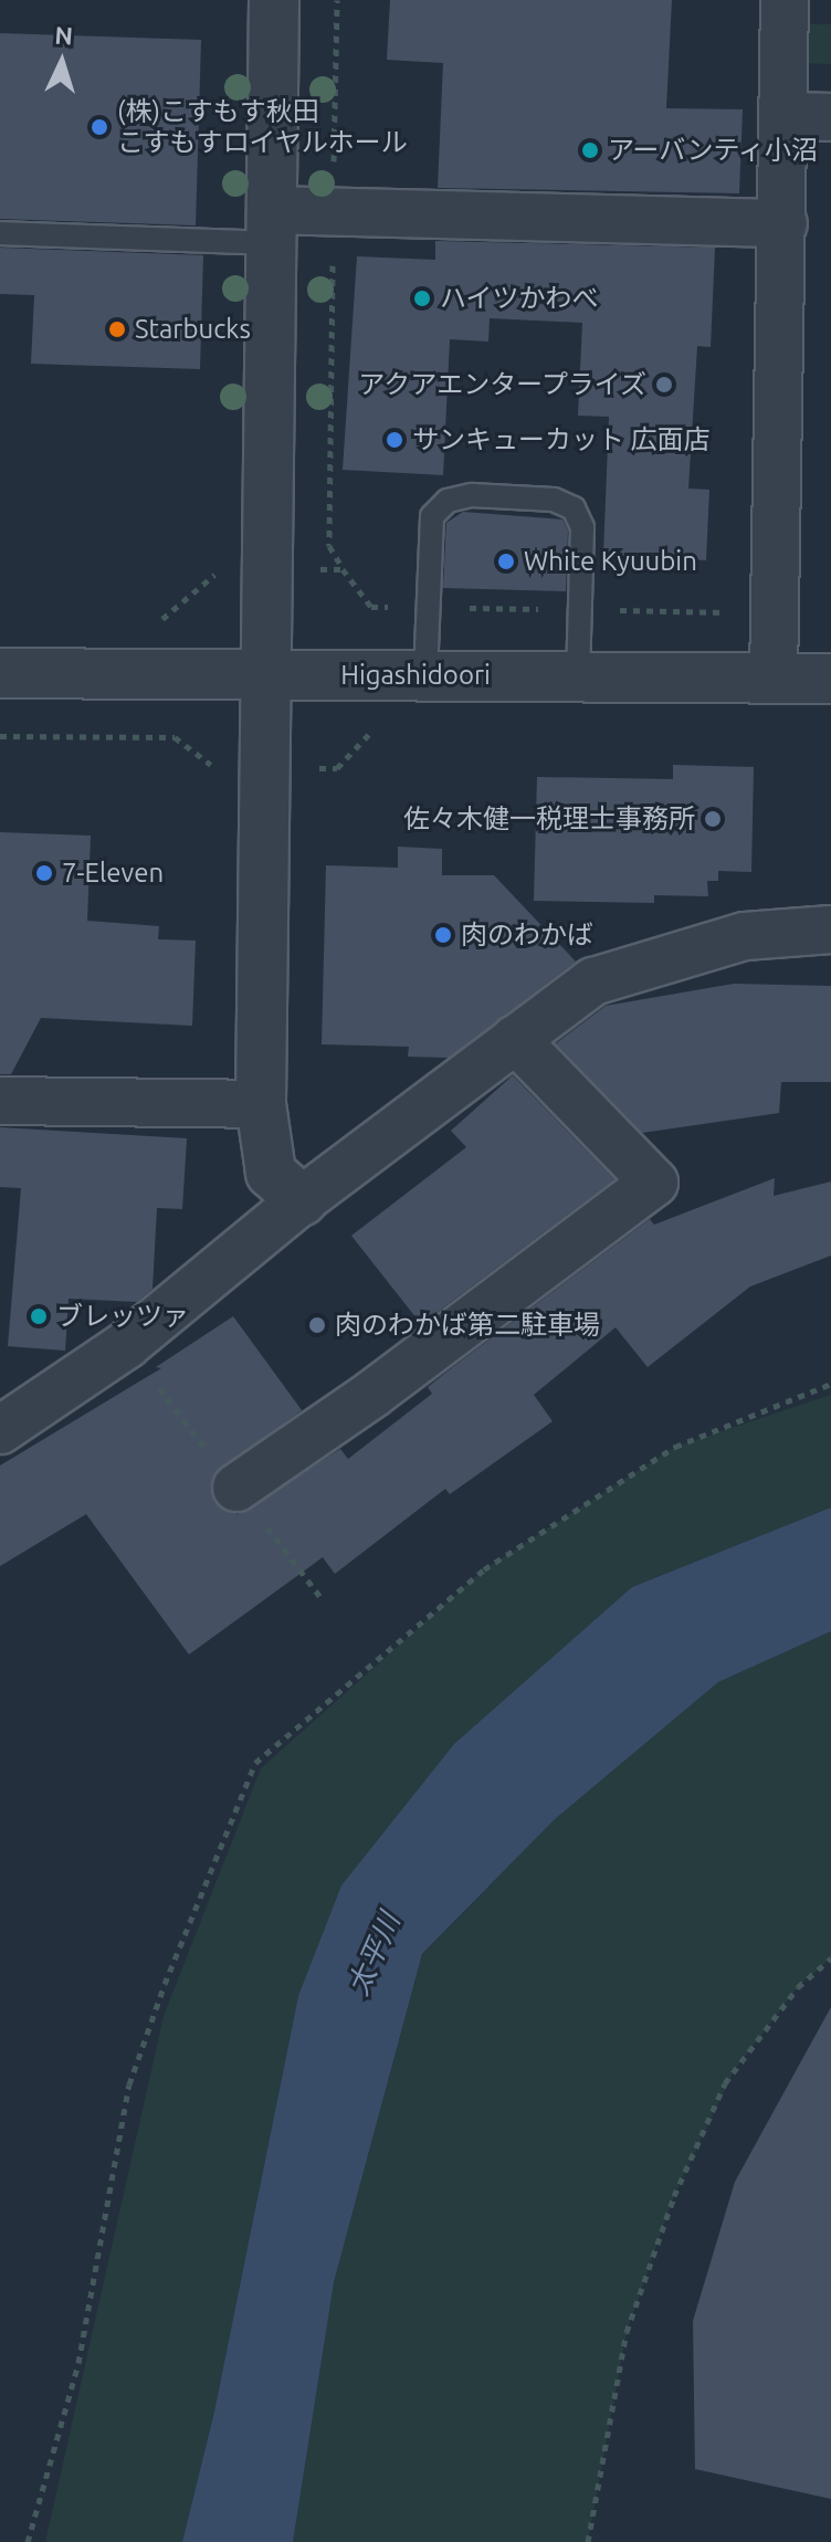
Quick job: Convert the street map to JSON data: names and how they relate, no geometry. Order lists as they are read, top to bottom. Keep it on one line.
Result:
{"streets":{"street":["Higashidoori"]},"water":["太平川"],"places":["(株)こすもす秋田 こすもすロイヤルホール","アーバンティ小沼","ハイツかわべ","Starbucks","アクアエンタープライズ","サンキューカット 広面店","White Kyuubin","佐々木健一税理士事務所","7-Eleven","肉のわかば","ブレッツァ","肉のわかば第二駐車場"],"north":"top"}
